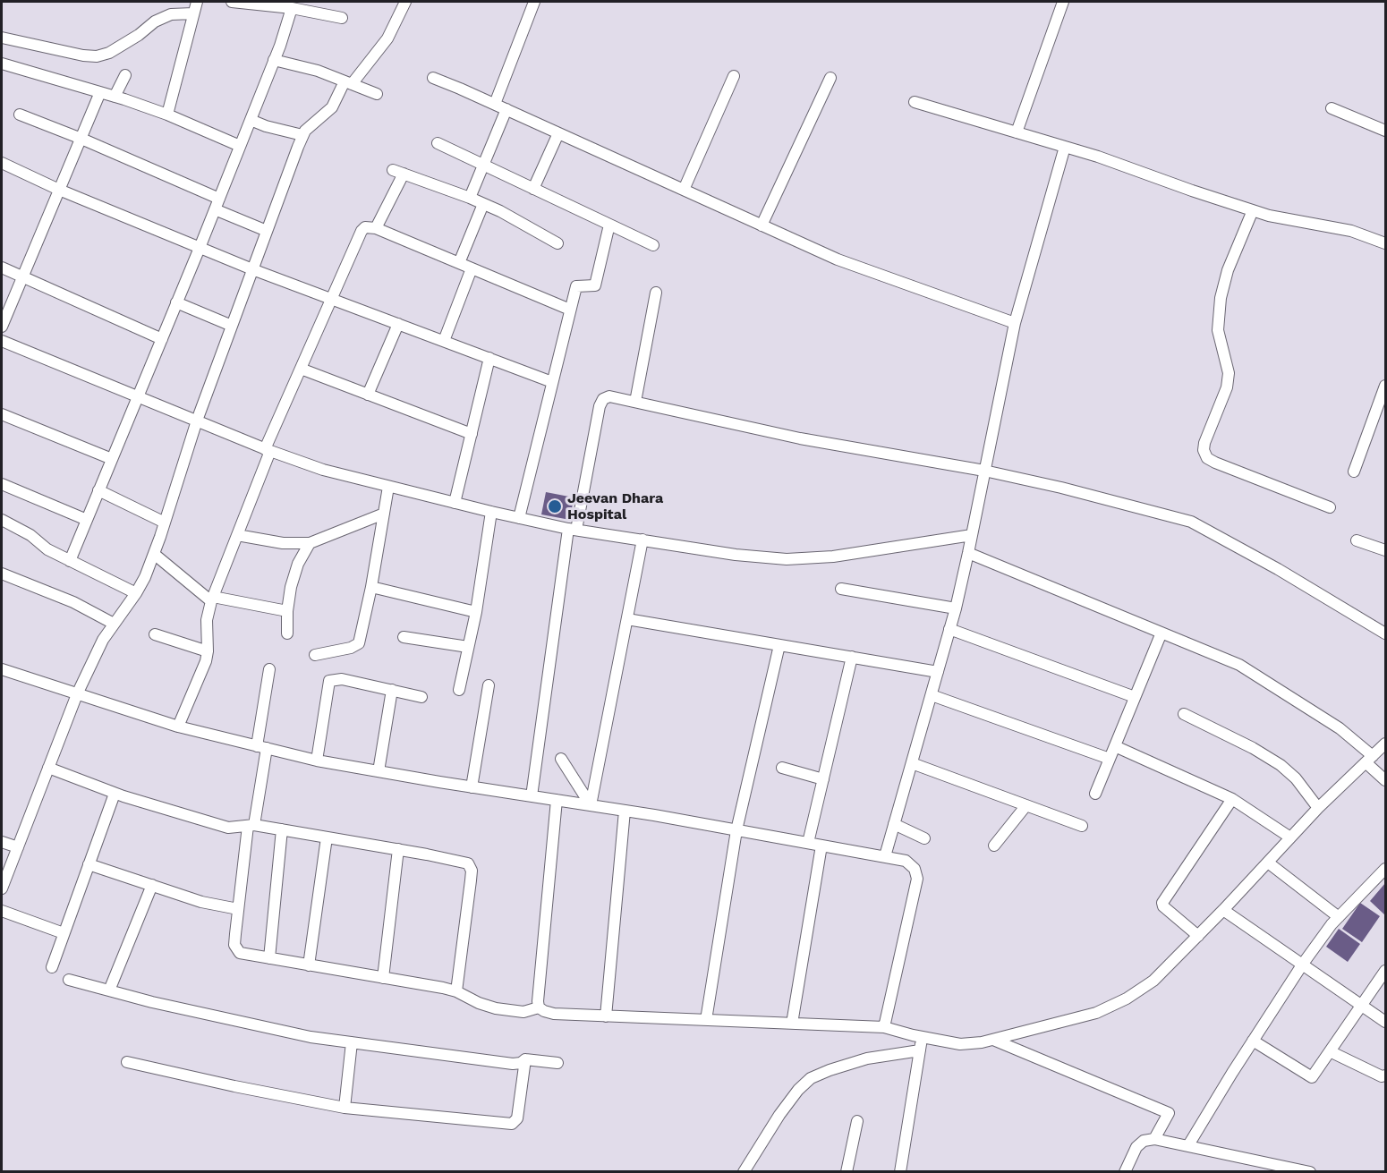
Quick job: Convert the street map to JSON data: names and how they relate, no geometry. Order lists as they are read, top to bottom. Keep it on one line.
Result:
{"places":["Jeevan Dhara Hospital"]}
